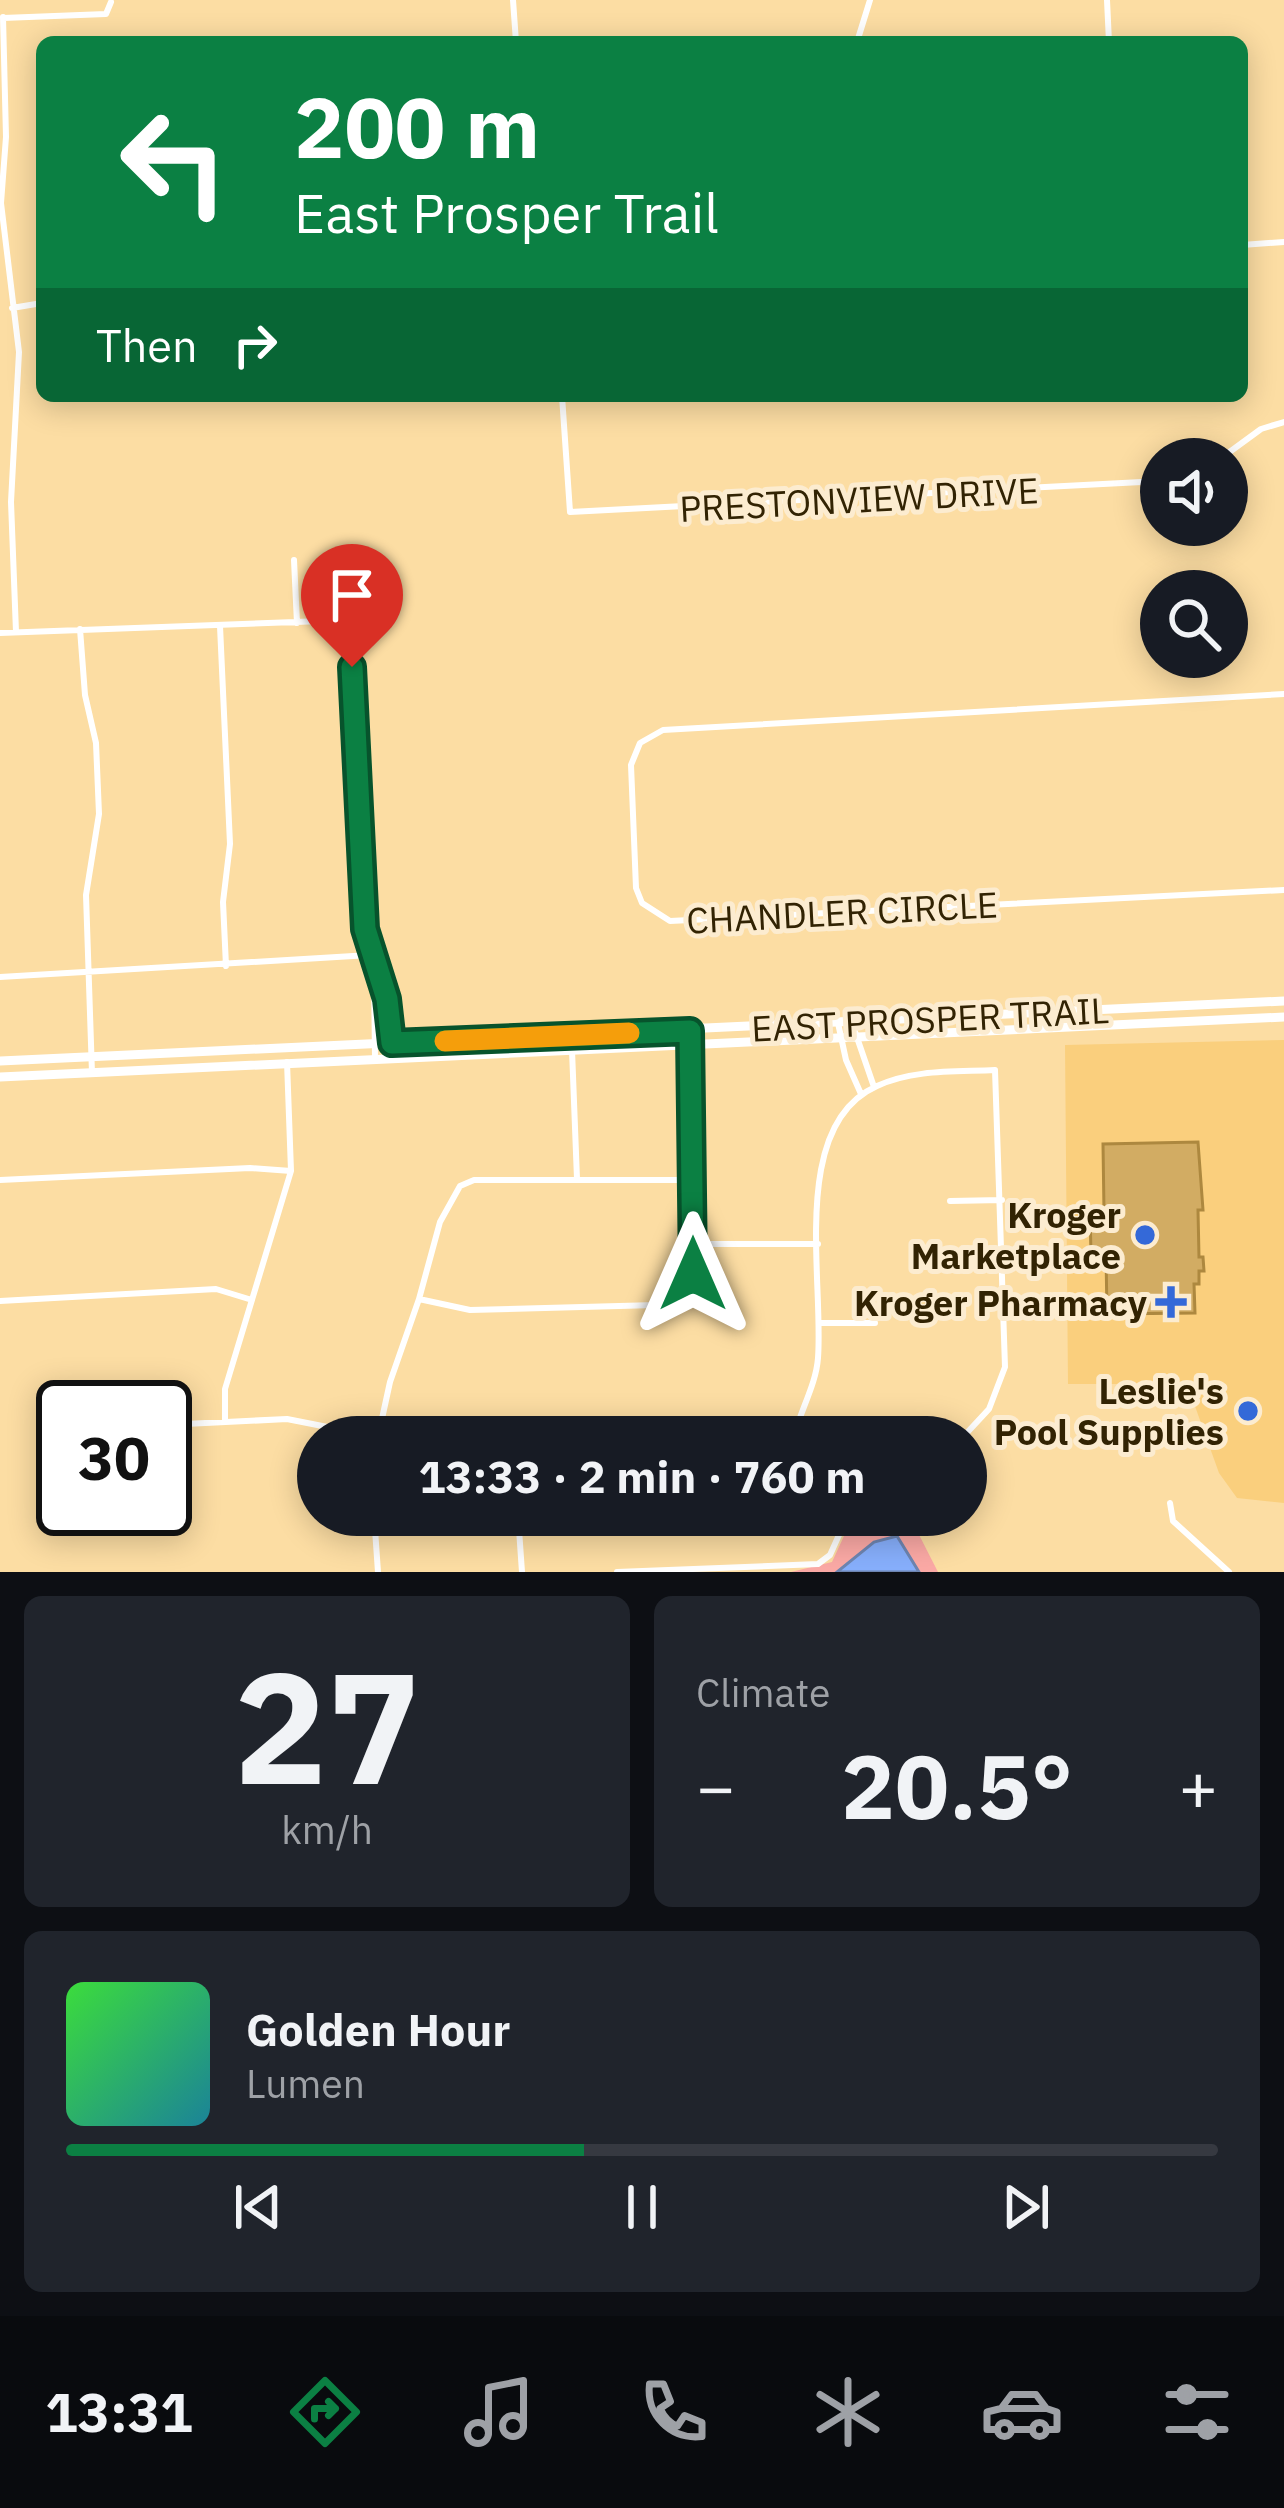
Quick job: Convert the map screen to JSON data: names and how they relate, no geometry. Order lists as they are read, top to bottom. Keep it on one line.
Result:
{"streets":{"main road":["EAST PROSPER TRAIL"],"street":["PRESTONVIEW DRIVE","CHANDLER CIRCLE"]},"places":{"other":["Kroger Marketplace","Leslie's Pool Supplies"],"health":["Kroger Pharmacy"]},"page":{"turn":["200 m","East Prosper Trail"],"then":"Then","limit":"30","trip":"13:33 · 2 min · 760 m","tile":[["27","km/h"],"Climate"],"heat":["−","20.5°","+"],"song":["Golden Hour","Lumen"],"tabs":"13:31"}}
